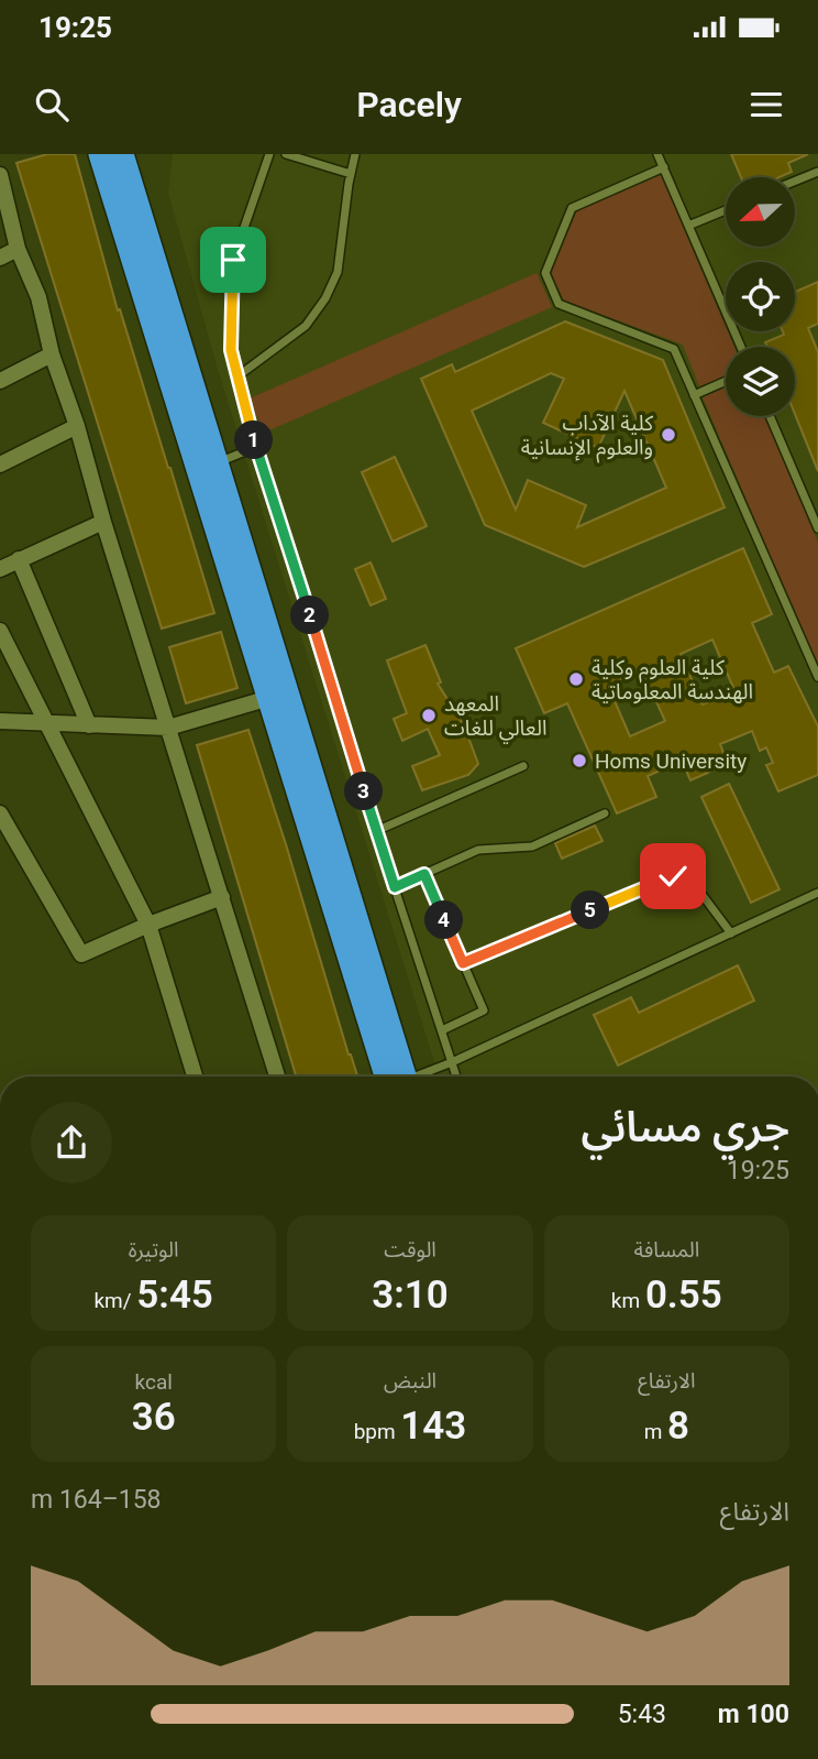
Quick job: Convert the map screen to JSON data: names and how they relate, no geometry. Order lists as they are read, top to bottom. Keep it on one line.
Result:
{"places":["كلية الآداب والعلوم الإنسانية","كلية العلوم وكلية الهندسة المعلوماتية","المعهد العالي للغات","Homs University"],"north":"left","page":{"status":"19:25","header":"Pacely","pins":["1","2","3","5","4"],"heading":["جري مسائي","19:25"],"stats":[["المسافة","0.55 km"],["الوقت","3:10"],["الوتيرة","5:45 /km"],["الارتفاع","8 m"],["النبض","143 bpm"],["kcal","36"]],"chart":["الارتفاع","158–164 m"],"list":[{"name":"100 m","note":"5:43"}]}}
